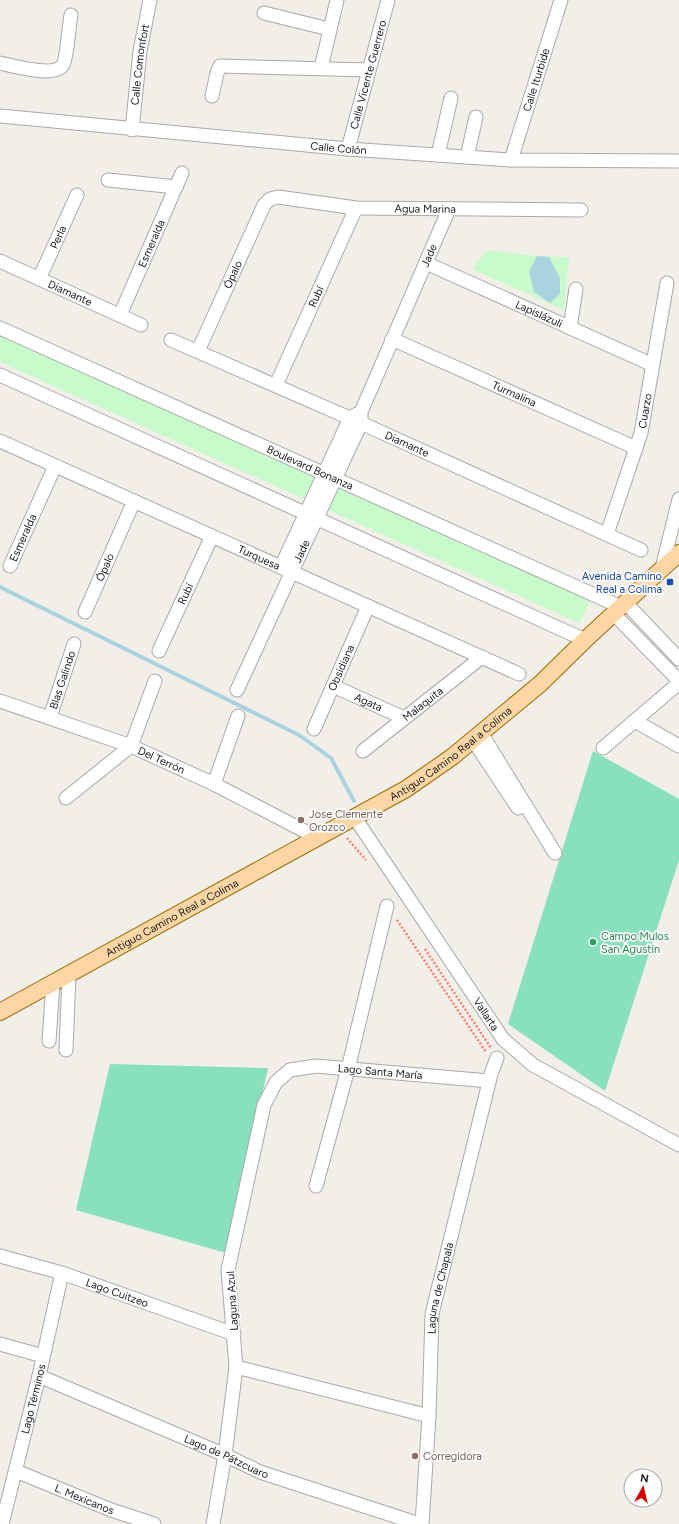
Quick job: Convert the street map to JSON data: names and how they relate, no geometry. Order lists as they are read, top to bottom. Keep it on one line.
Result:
{"streets":{"main road":["Antiguo Camino Real a Colima"],"street":["Calle Comonfort","Calle Vicente Guerrero","Calle Iturbide","Calle Colón","Agua Marina","Perla","Esmeralda","Jade","Ópalo","Diamante","Rubí","Lapislázuli","Turmalina","Cuarzo","Boulevard Bonanza","Turquesa","Obsidiana","Blas Galindo","Agata","Malaquita","Del Terrón","Vallarta","Lago Santa María","Laguna de Chapala","Lago Cuitzeo","Laguna Azul","Lago Términos","Lago de Pátzcuaro","L. Mexicanos"]},"crossings":[["Calle Comonfort","Calle Colón"],["Calle Vicente Guerrero","Calle Colón"],["Calle Iturbide","Calle Colón"],["Agua Marina","Jade"],["Agua Marina","Ópalo"],["Agua Marina","Rubí"],["Perla","Diamante"],["Esmeralda","Diamante"],["Esmeralda","Turquesa"],["Jade","Diamante"],["Jade","Lapislázuli"],["Jade","Turmalina"],["Jade","Boulevard Bonanza"],["Jade","Turquesa"],["Ópalo","Diamante"],["Ópalo","Turquesa"],["Diamante","Rubí"],["Diamante","Cuarzo"],["Rubí","Turquesa"],["Lapislázuli","Cuarzo"],["Turmalina","Cuarzo"],["Boulevard Bonanza","Antiguo Camino Real a Colima"],["Turquesa","Obsidiana"],["Turquesa","Malaquita"],["Obsidiana","Agata"],["Blas Galindo","Del Terrón"],["Agata","Malaquita"],["Antiguo Camino Real a Colima","Del Terrón"],["Antiguo Camino Real a Colima","Vallarta"],["Lago Santa María","Laguna de Chapala"],["Lago Santa María","Laguna Azul"],["Lago Cuitzeo","Laguna Azul"],["Lago Cuitzeo","Lago Términos"],["Laguna Azul","Lago de Pátzcuaro"],["Lago Términos","Lago de Pátzcuaro"],["Lago Términos","L. Mexicanos"]],"places":{"transit":["Avenida Camino Real a Colima"],"other":["Jose Clemente Orozco","Campo Mulos San Agustín","Corregidora"]},"north":"top"}
